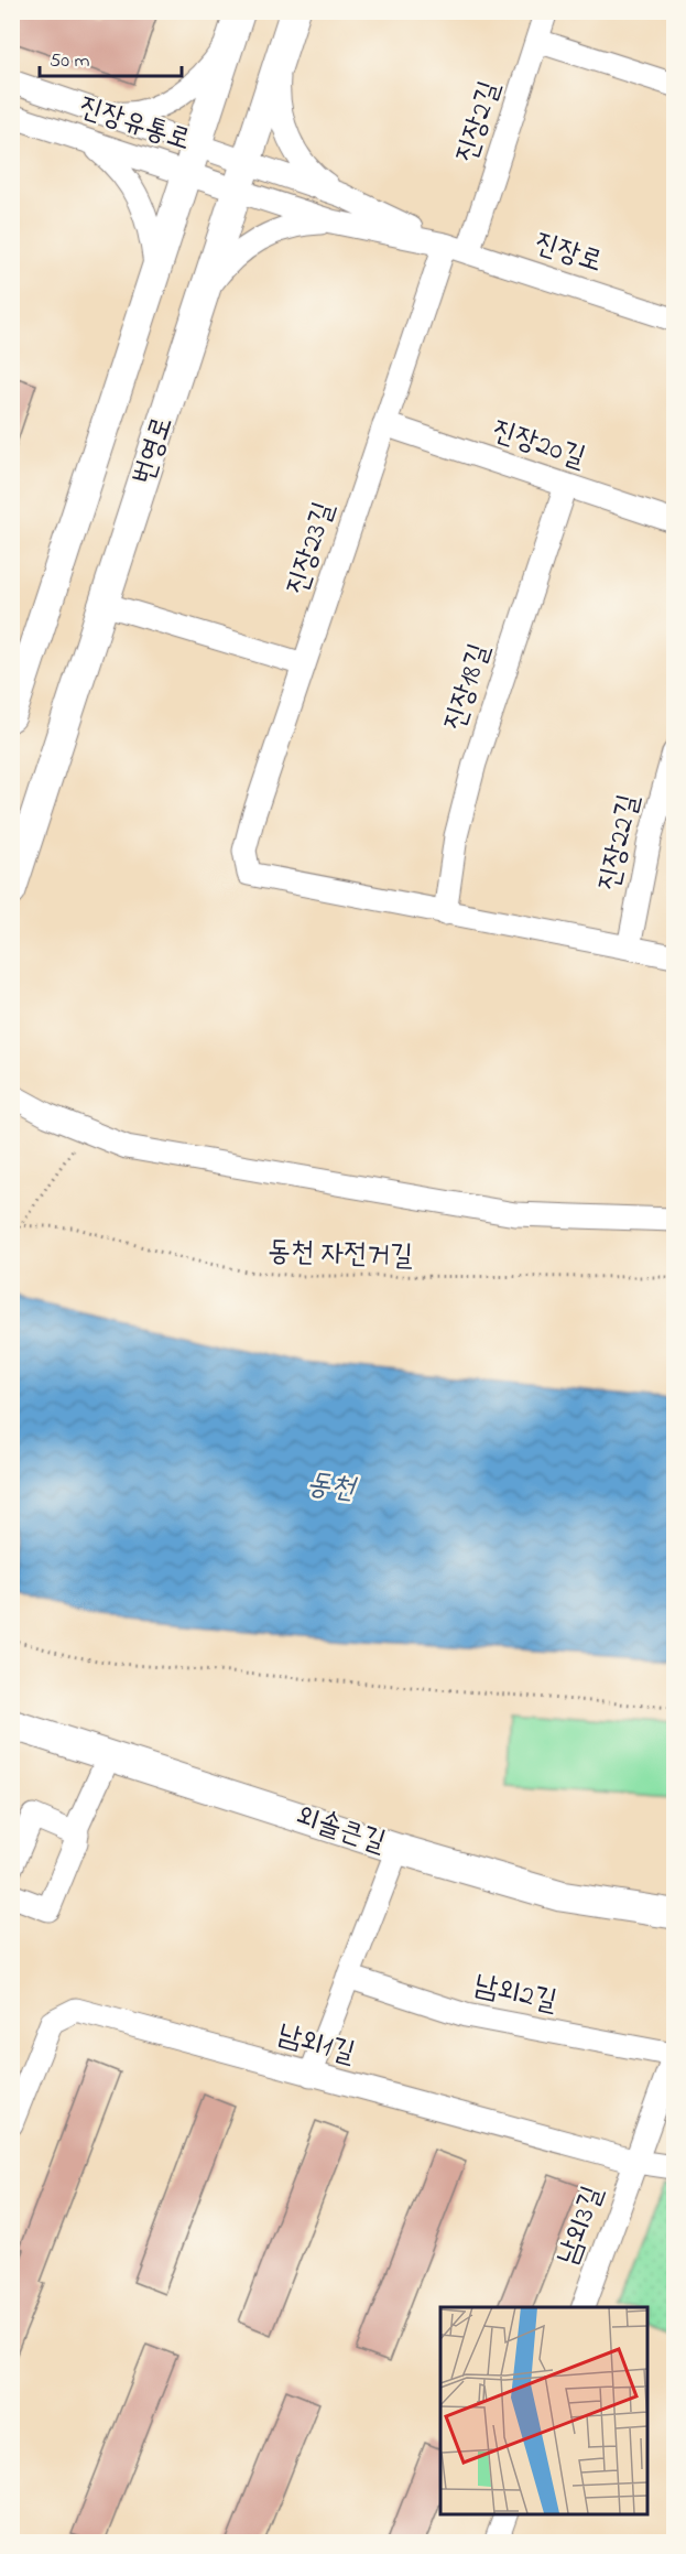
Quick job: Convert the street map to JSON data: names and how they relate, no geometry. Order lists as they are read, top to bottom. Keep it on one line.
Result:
{"streets":{"main road":["번영로","외솔큰길"],"street":["진장2길","진장유통로","진장로","진장20길","진장23길","진장18길","진장22길","남외2길","남외1길","남외3길"],"path":["동천 자전거길"]},"crossings":[["진장2길","진장로"],["진장유통로","진장로"],["진장유통로","번영로"],["진장로","번영로"],["진장로","진장23길"],["진장20길","진장23길"],["진장20길","진장18길"],["진장23길","진장18길"],["남외2길","남외3길"],["남외1길","남외3길"]],"water":["동천"],"scale_bar":"50 m"}
